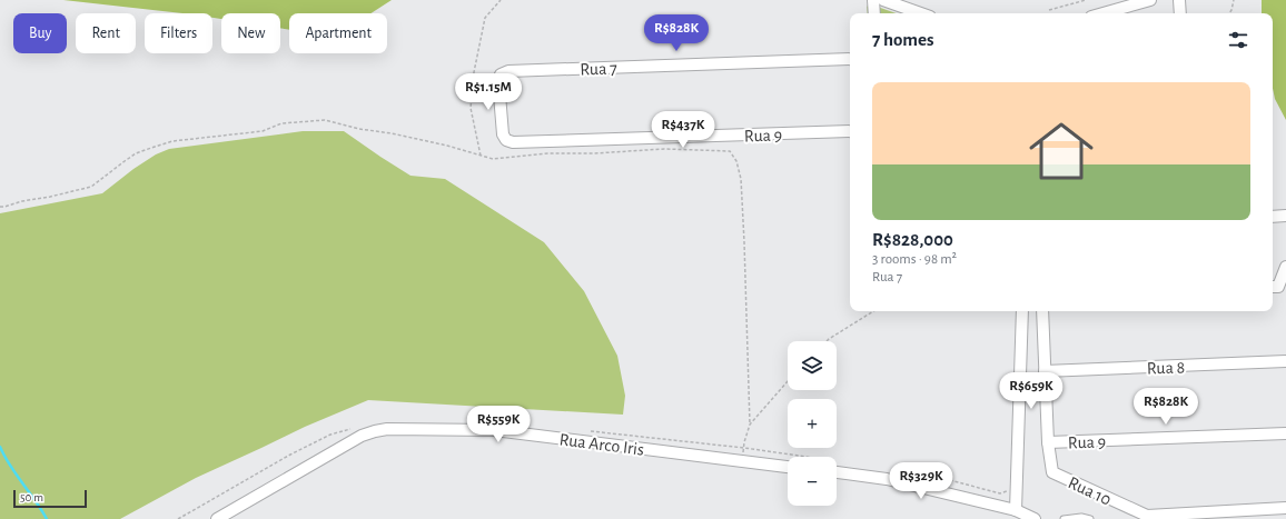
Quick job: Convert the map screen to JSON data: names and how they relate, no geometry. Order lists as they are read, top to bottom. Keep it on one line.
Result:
{"streets":{"street":["Rua 7","Rua 9","Rua 8","Rua Arco Iris","Rua 10"]},"crossings":[["Rua 7","Rua 9"],["Rua 9","Rua 10"]],"scale_bar":"50 m","page":{"chip":["Buy","Rent","Filters","New","Apartment"],"heading":"7 homes","price":["R$828K","R$1.15M","R$437K","R$659K","R$828K","R$559K","R$329K"],"list":[{"name":"R$828,000","note":"3 rooms · 98 m² · Rua 7"}],"map_buttons":["+","−"],"scale":"50 m"}}
